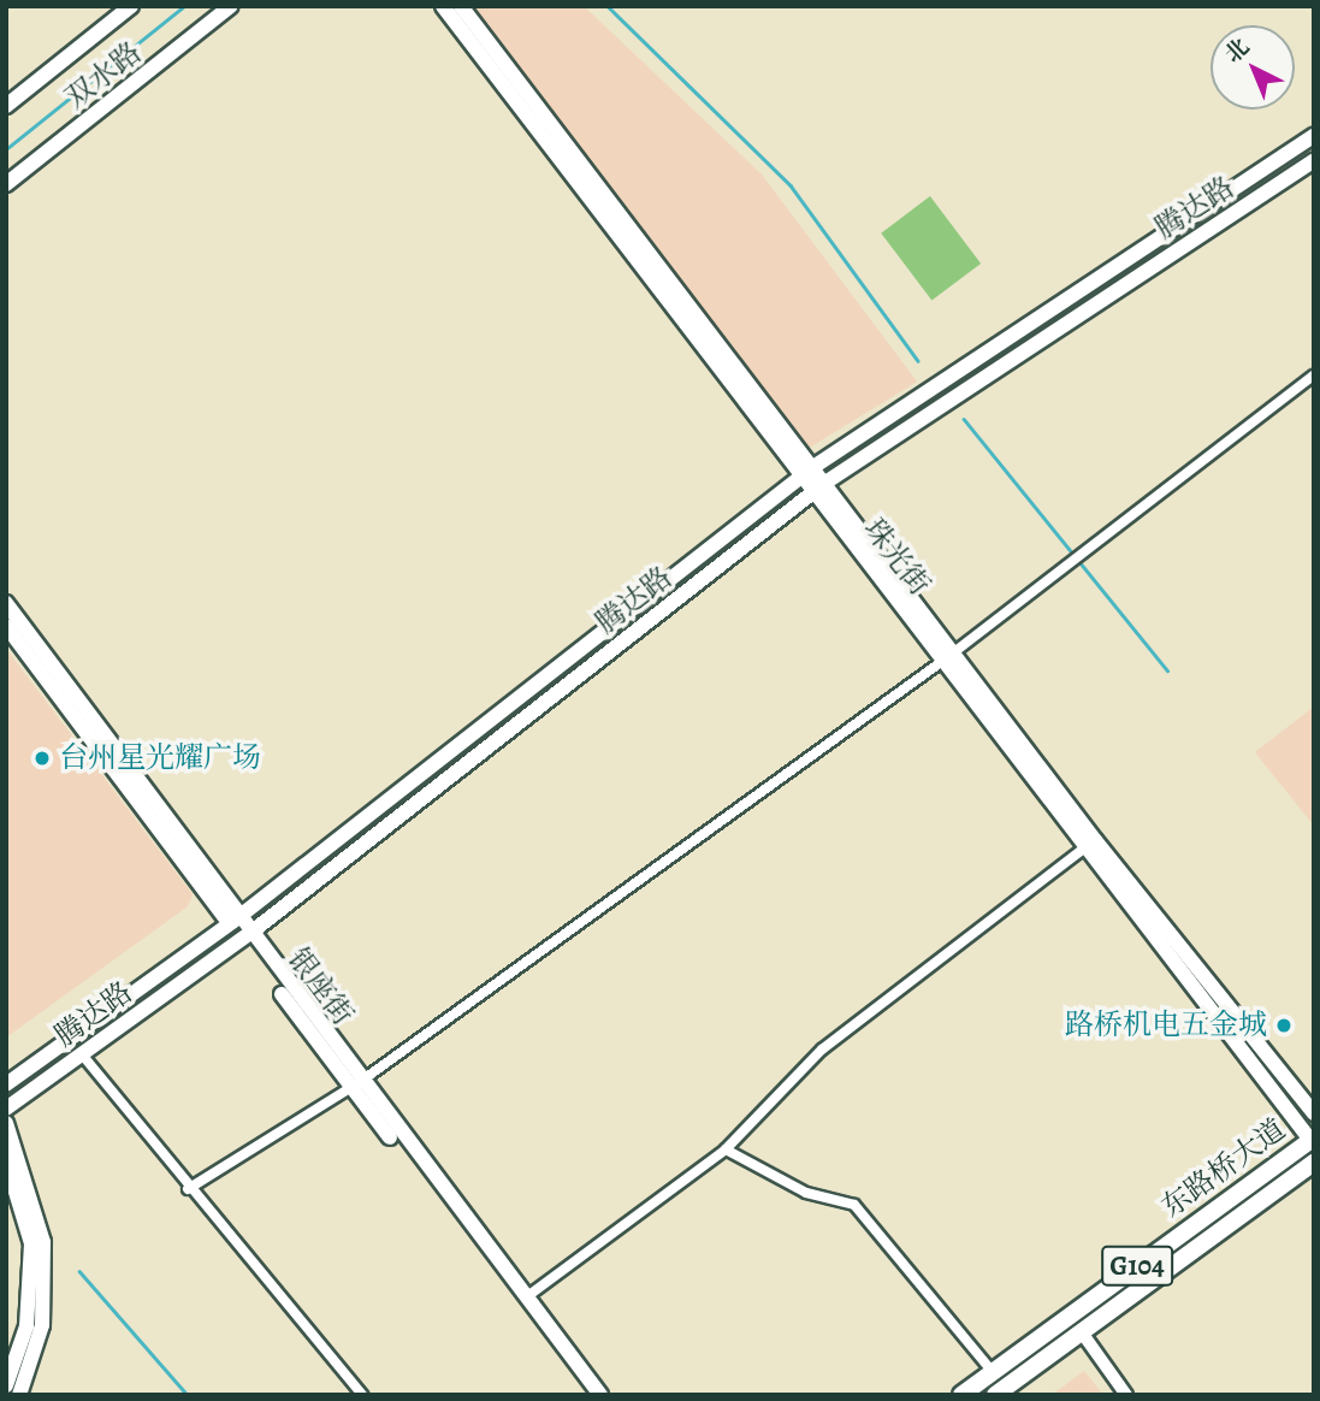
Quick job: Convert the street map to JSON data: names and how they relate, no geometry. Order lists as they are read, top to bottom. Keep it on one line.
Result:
{"streets":{"main road":["双水路","腾达路","珠光街","银座街","东路桥大道","G104"]},"crossings":[["腾达路","珠光街"],["腾达路","银座街"],["珠光街","东路桥大道"]],"places":["台州星光耀广场","路桥机电五金城"],"north":"top left"}
